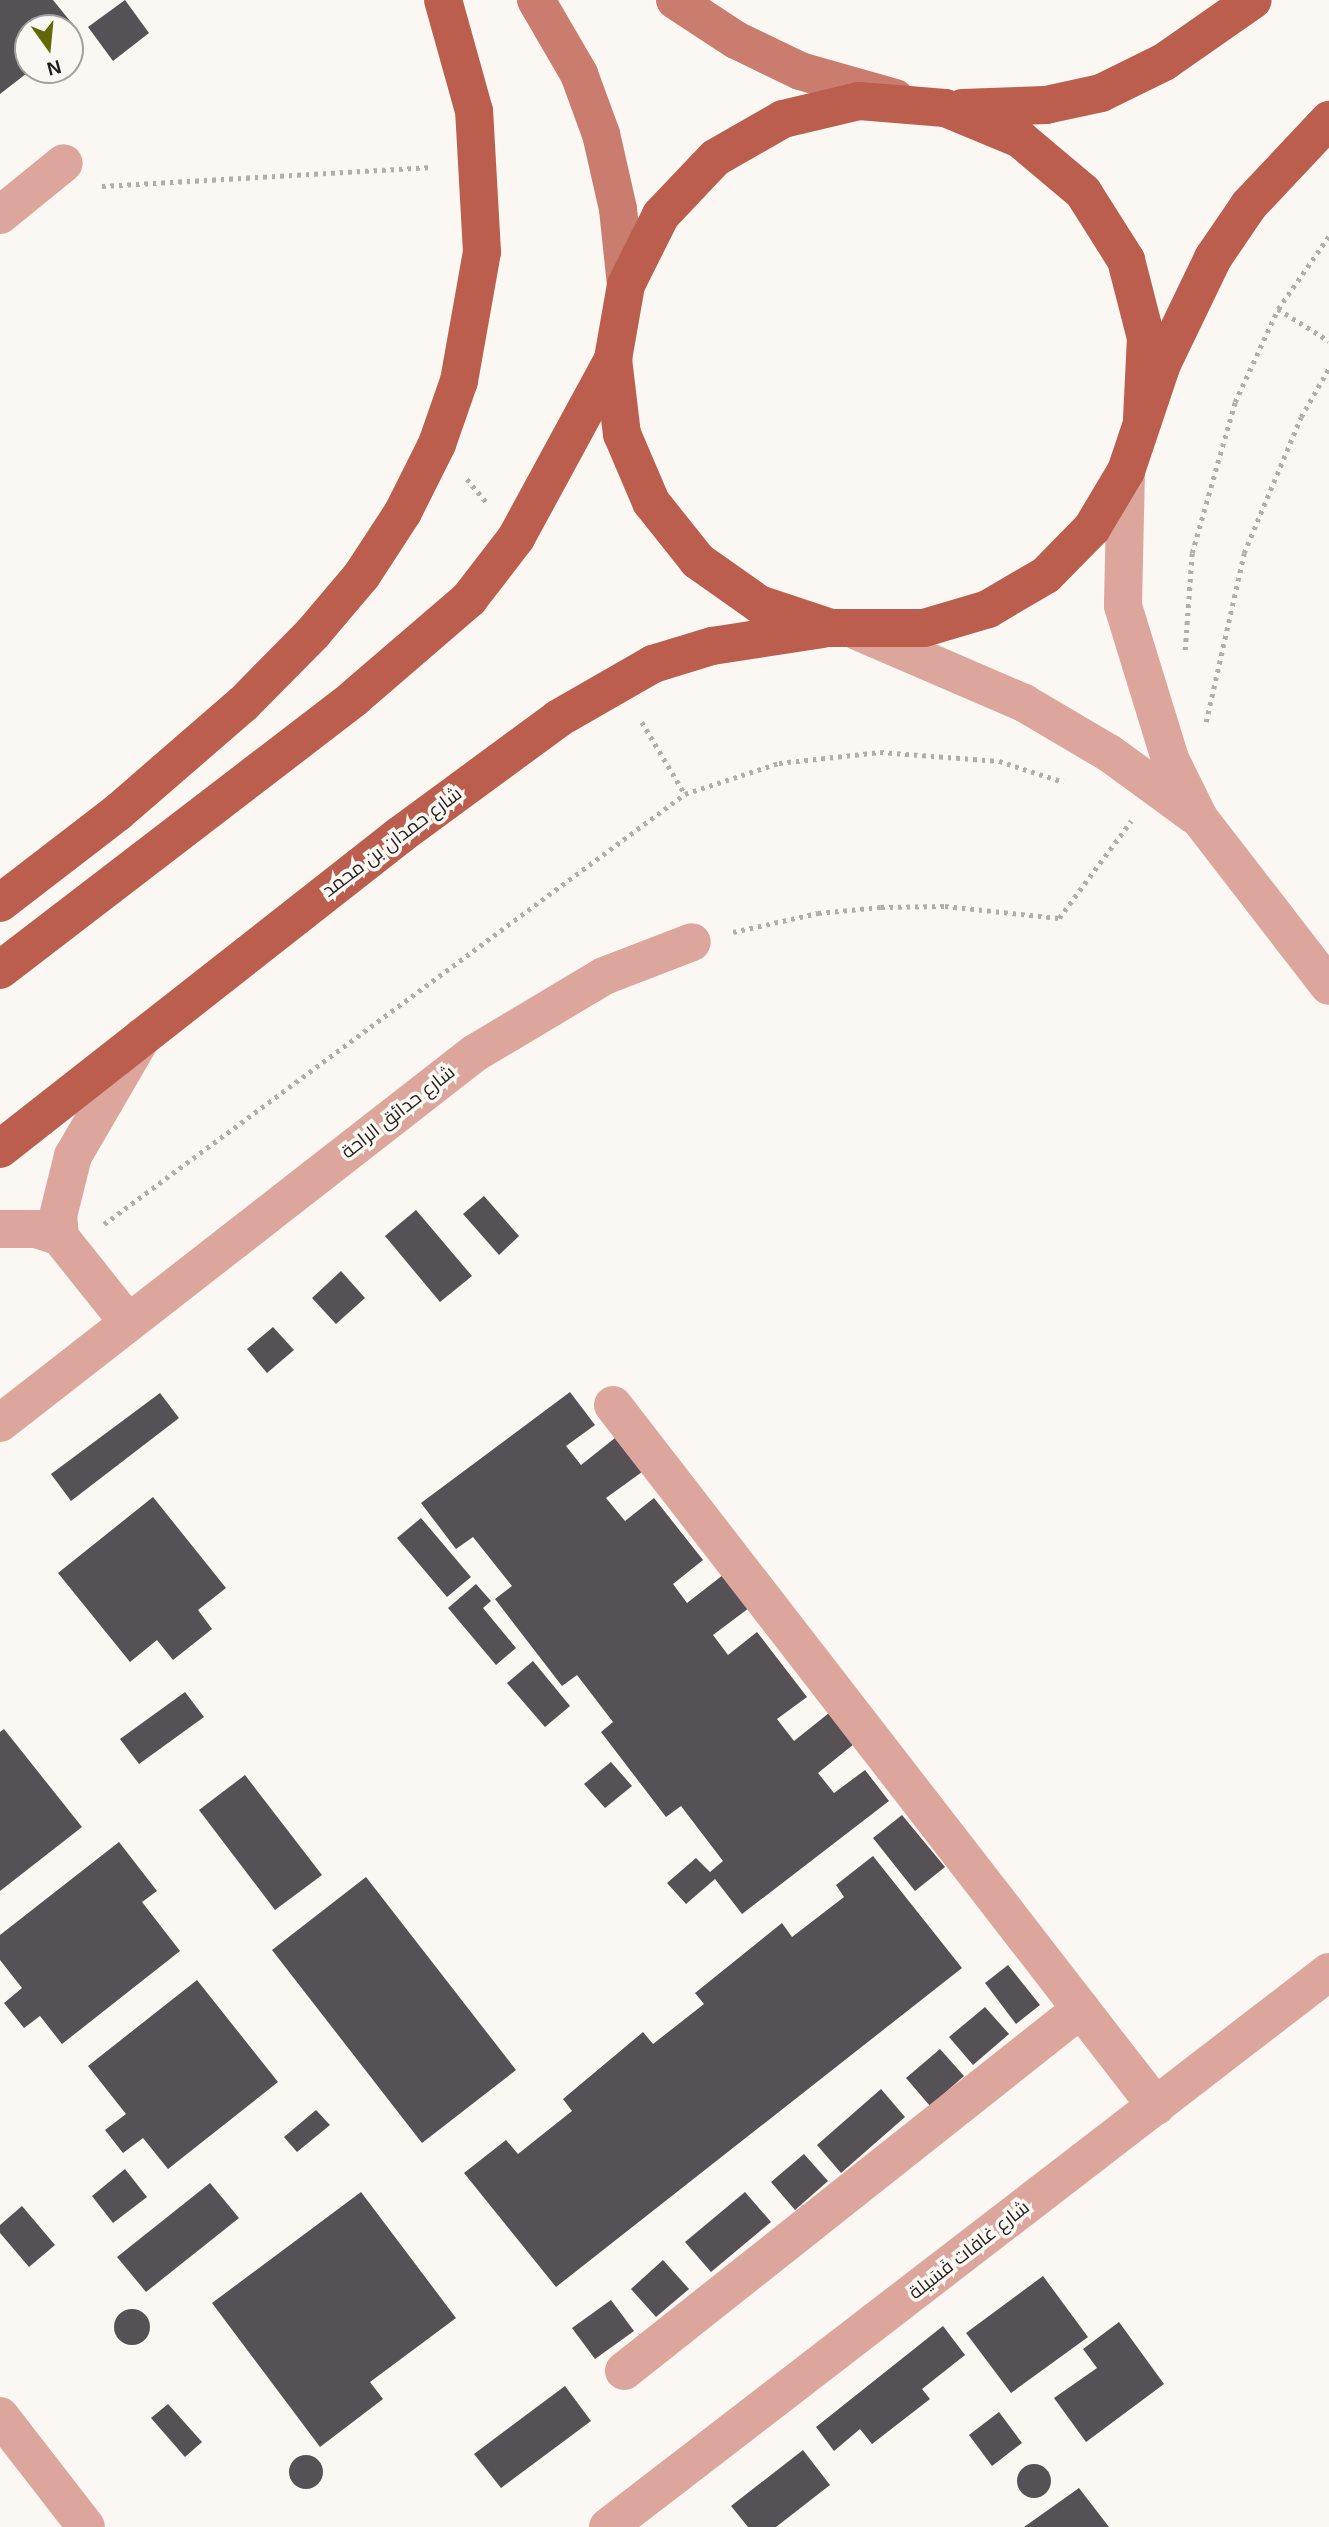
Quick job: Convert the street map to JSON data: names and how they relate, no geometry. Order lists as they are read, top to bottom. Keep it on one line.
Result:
{"streets":{"main road":["شارع حمدان بن محمد"],"street":["شارع حدائق الراحة","شارع غافات فَسَيلة"]},"north":"bottom"}
